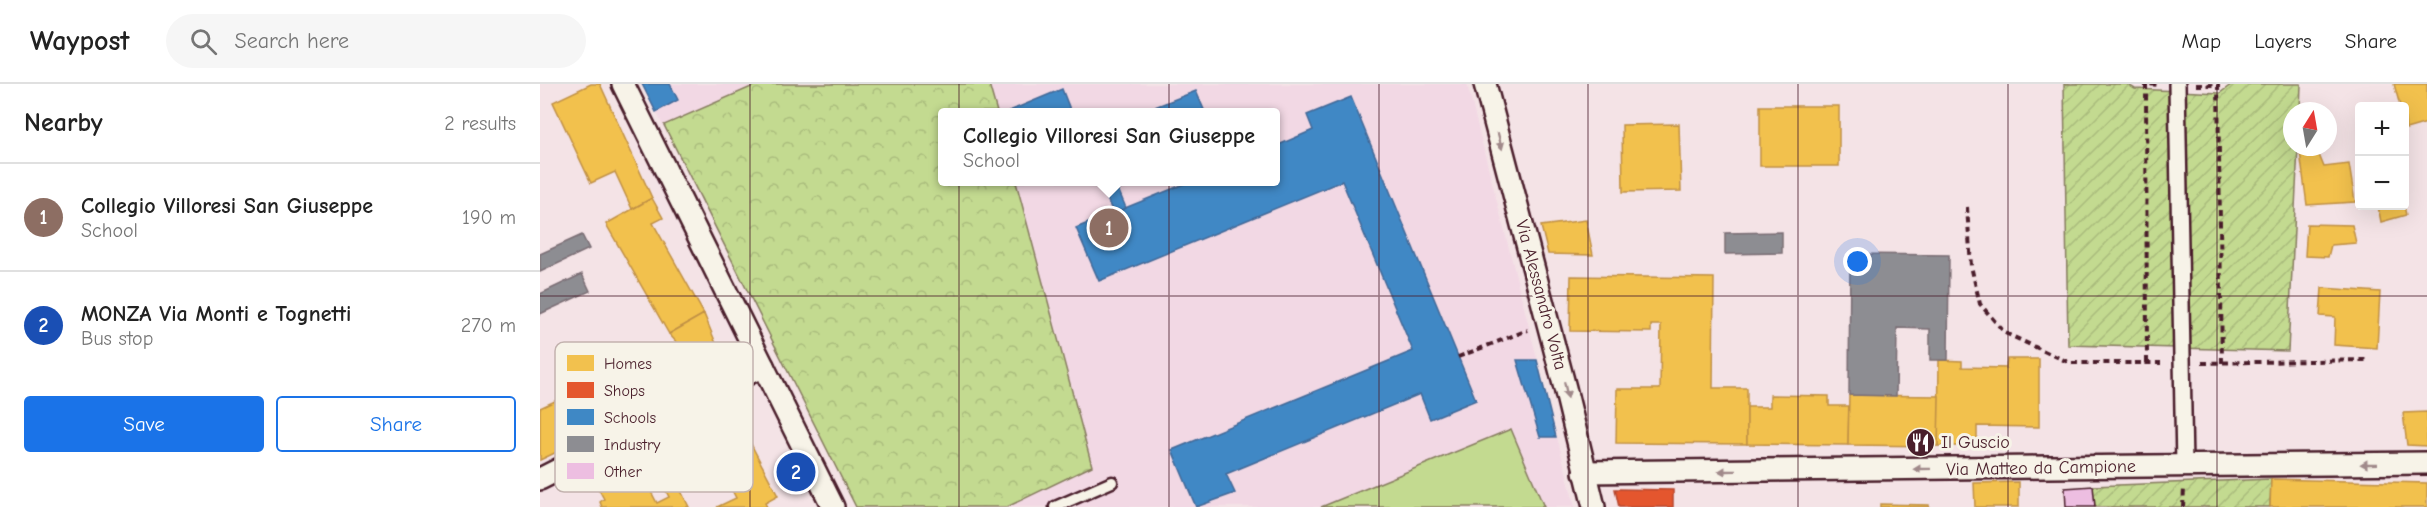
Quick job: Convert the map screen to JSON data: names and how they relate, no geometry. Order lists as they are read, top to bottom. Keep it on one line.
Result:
{"streets":{"street":["Via Alessandro Volta","Via Matteo da Campione"]},"crossings":[["Via Alessandro Volta","Via Matteo da Campione"]],"one_way":["Via Alessandro Volta","Via Matteo da Campione"],"places":{"restaurant":["Il Guscio"]},"legend":["Homes","Shops","Schools","Industry","Other"],"north":"top","page":{"header":"Waypost","search":"Search here","nav":["Map","Layers","Share"],"heading":["Nearby","2 results"],"map_buttons":["+","−"],"popup":["Collegio Villoresi San Giuseppe","School"],"list":[{"mark":"1","name":"Collegio Villoresi San Giuseppe","note":"School","value":"190 m"},{"mark":"2","name":"MONZA Via Monti e Tognetti","note":"Bus stop","value":"270 m"}],"pins":["1","2"],"buttons":["Save","Share"]}}
